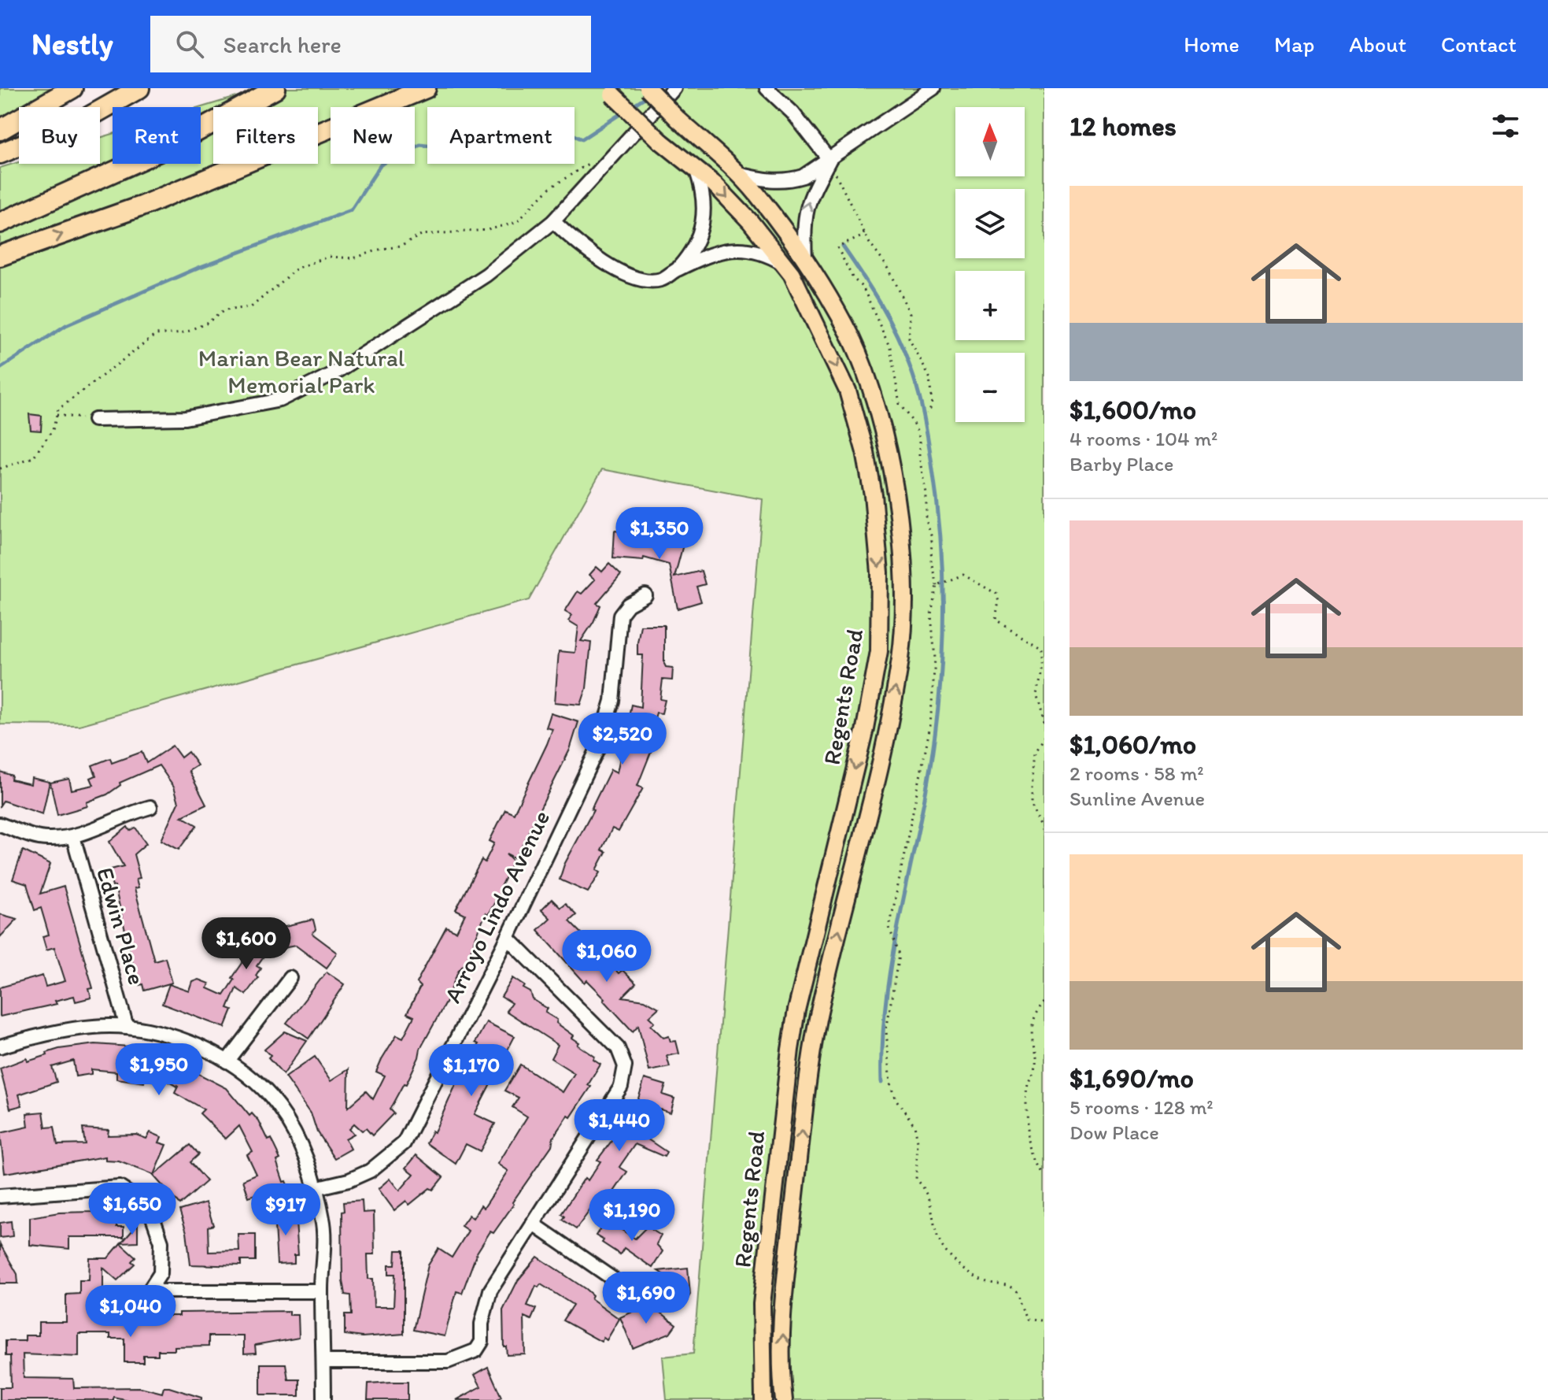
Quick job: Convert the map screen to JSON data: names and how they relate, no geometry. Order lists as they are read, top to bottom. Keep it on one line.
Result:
{"streets":{"main road":["Regents Road"],"street":["Arroyo Lindo Avenue","Edwin Place"]},"parks":["Marian Bear Natural Memorial Park"],"north":"top","page":{"header":"Nestly","search":"Search here","nav":["Home","Map","About","Contact"],"heading":"12 homes","map_buttons":["+","−"],"chip":["Buy","Rent","Filters","New","Apartment"],"list":[{"name":"$1,600/mo","note":"4 rooms · 104 m² · Barby Place"},{"name":"$1,060/mo","note":"2 rooms · 58 m² · Sunline Avenue"},{"name":"$1,690/mo","note":"5 rooms · 128 m² · Dow Place"}],"price":["$1,350","$2,520","$1,600","$1,060","$1,950","$1,170","$1,440","$1,650","$917","$1,190","$1,690","$1,040"]}}
